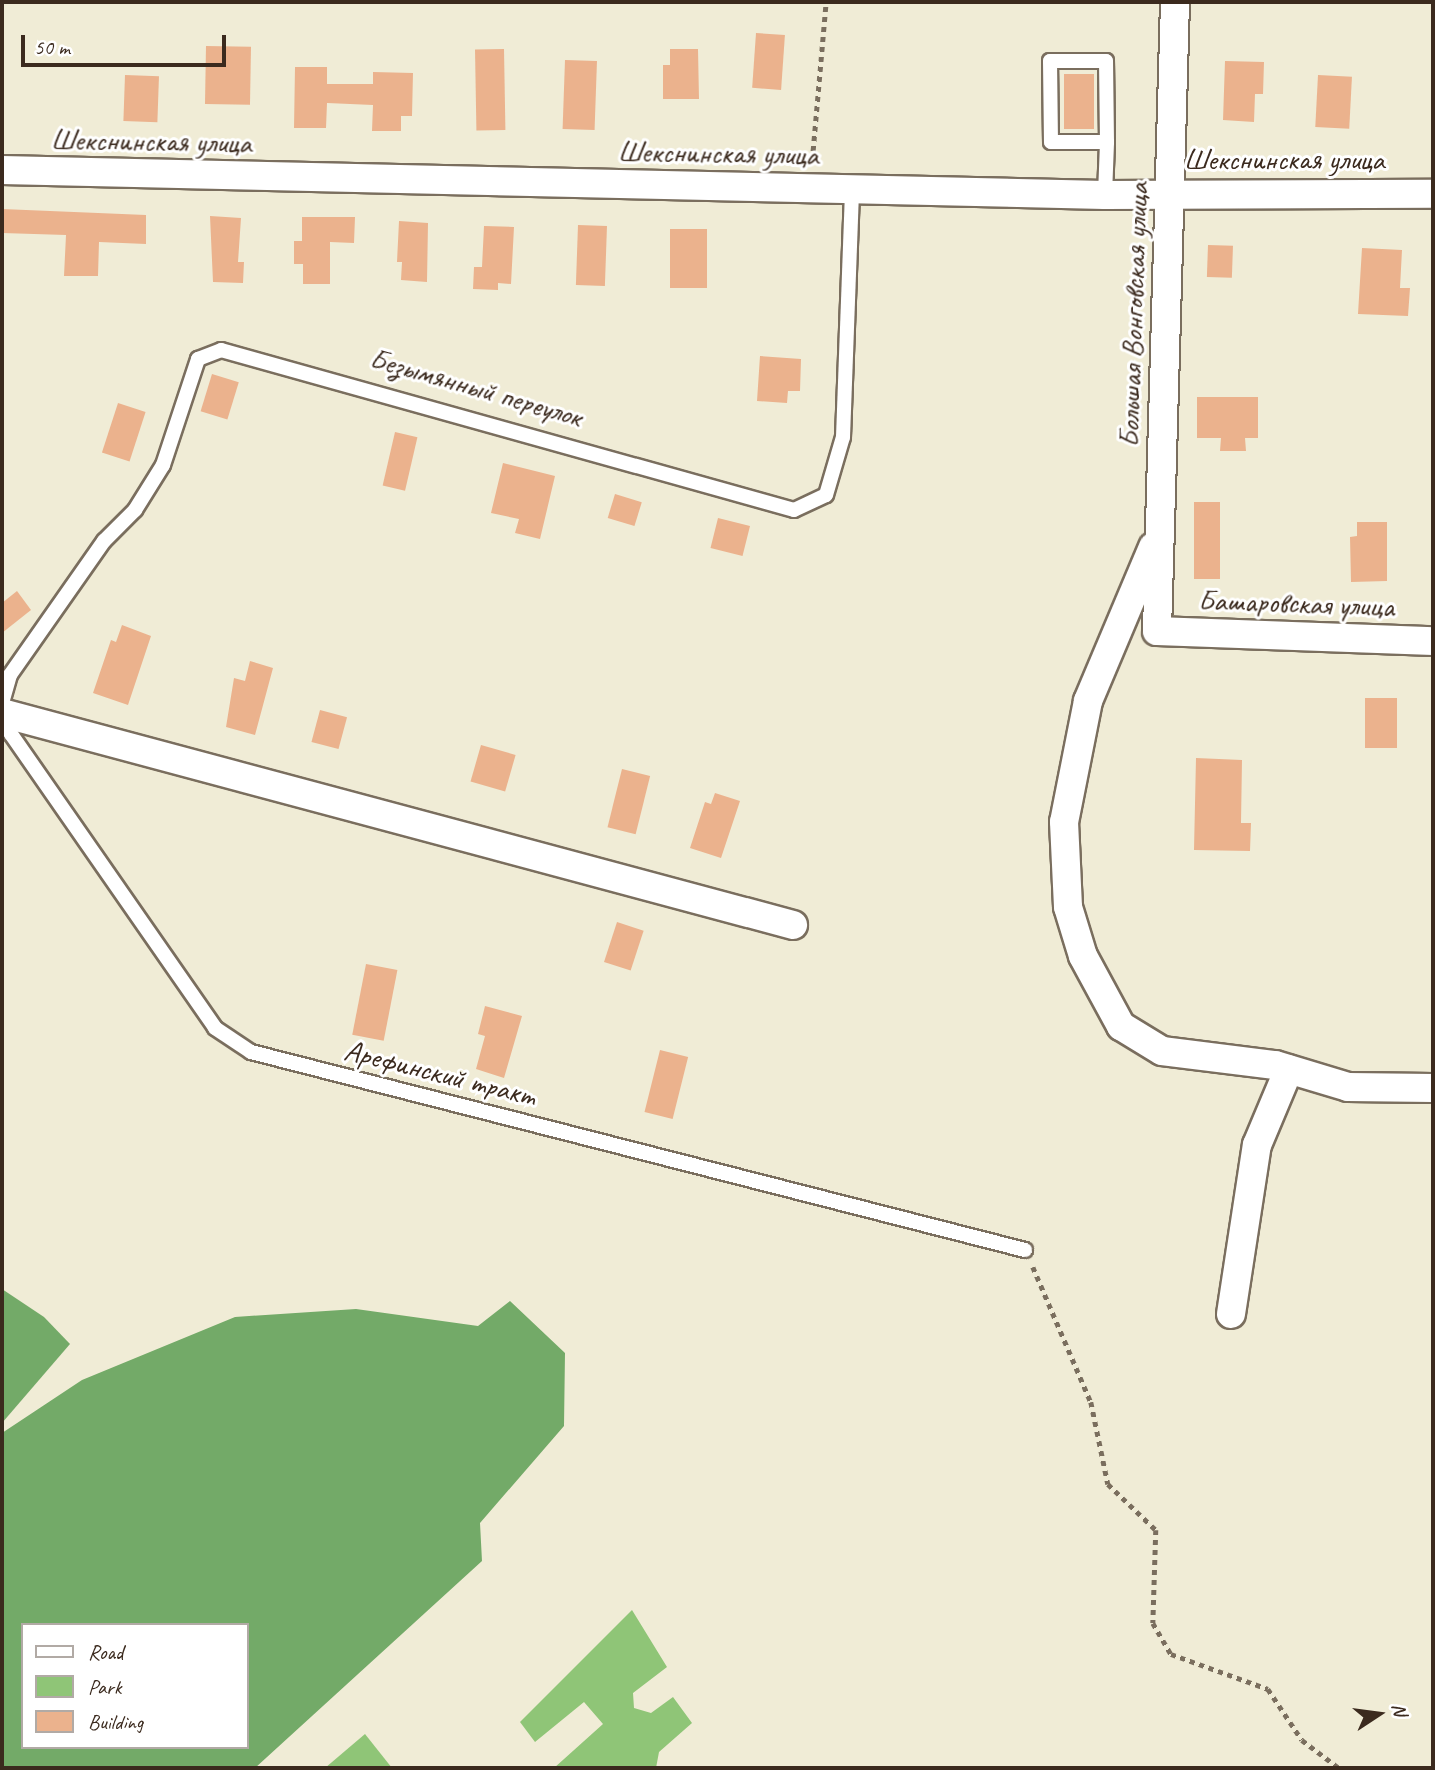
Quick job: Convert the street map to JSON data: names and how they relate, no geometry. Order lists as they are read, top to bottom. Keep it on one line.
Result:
{"streets":{"street":["Шекснинская улица","Большая Вонговская улица","Башаровская улица"],"lane":["Безымянный переулок","Арефинский тракт"]},"crossings":[["Шекснинская улица","Большая Вонговская улица"],["Шекснинская улица","Безымянный переулок"],["Большая Вонговская улица","Башаровская улица"]],"legend":["Road","Park","Building"],"scale_bar":"50 m","north":"right"}
